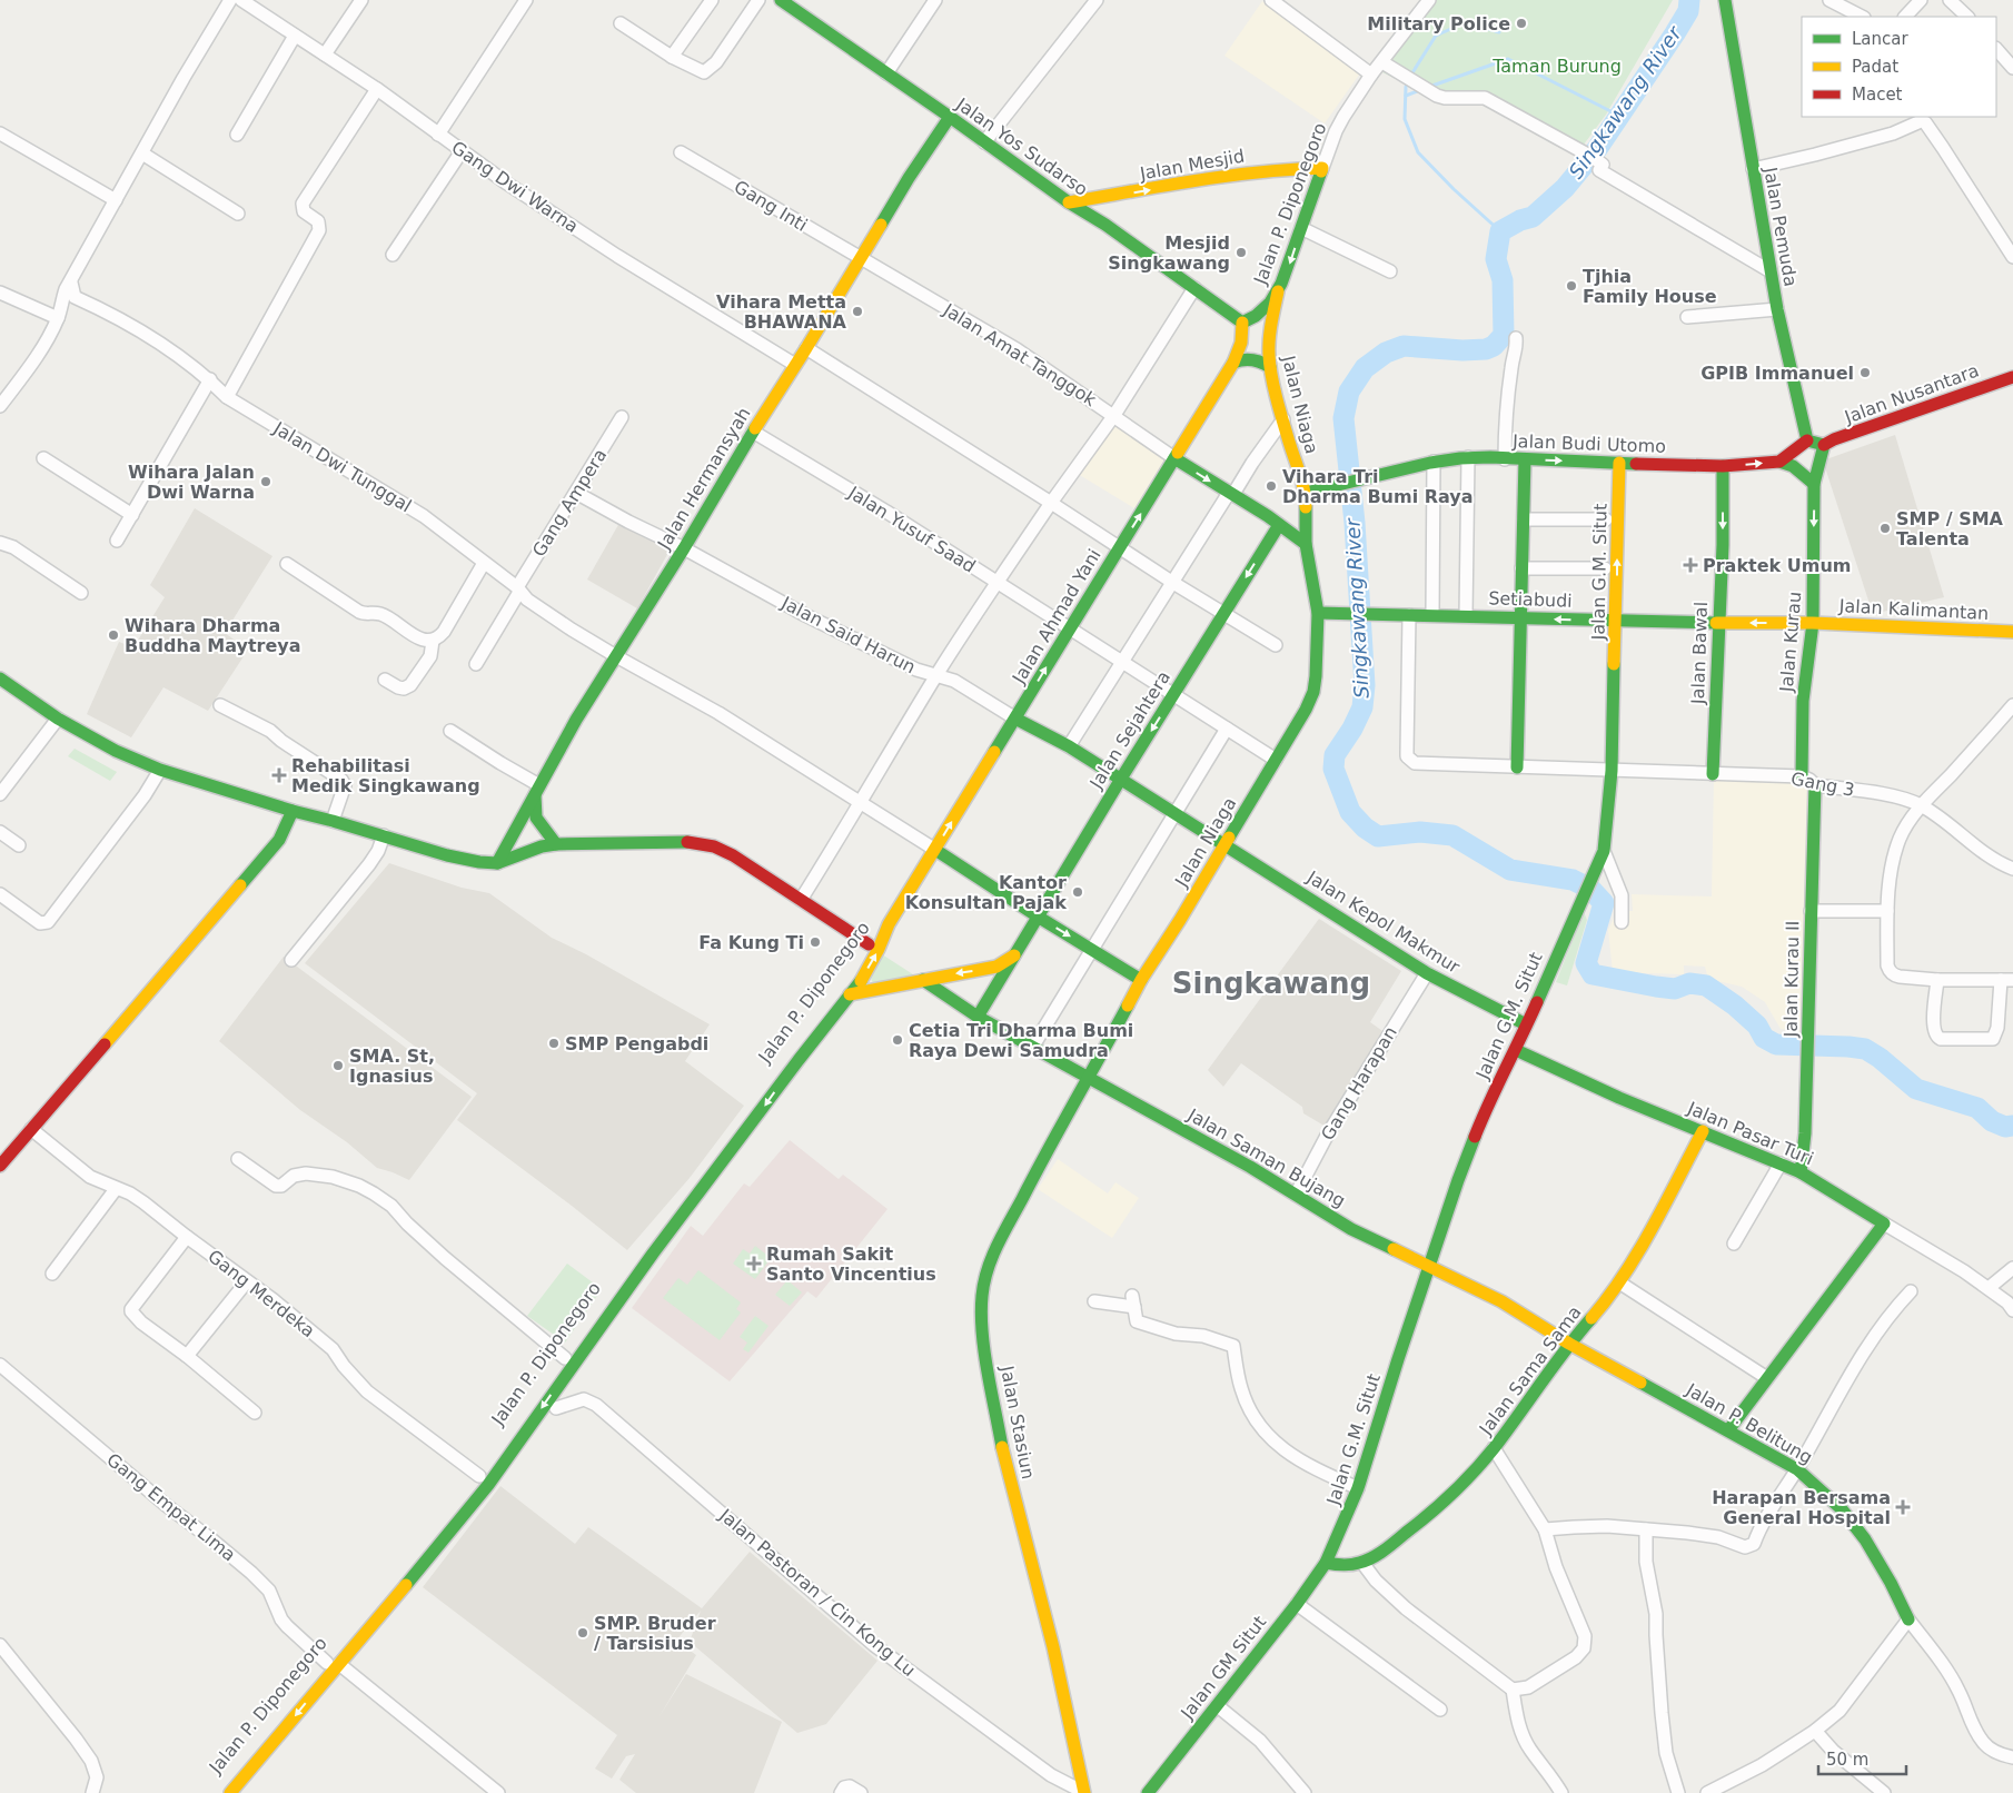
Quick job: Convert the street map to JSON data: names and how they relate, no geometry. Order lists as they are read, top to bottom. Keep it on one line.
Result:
{"streets":{"street":["Jalan Yos Sudarso","Jalan Mesjid","Gang Dwi Warna","Jalan P. Diponegoro","Gang Inti","Jalan Pemuda","Jalan Amat Tanggok","Jalan Nusantara","Jalan Niaga","Jalan Budi Utomo","Jalan Dwi Tunggal","Jalan Hermansyah","Gang Ampera","Jalan Yusuf Saad","Jalan G.M. Situt","Setiabudi","Jalan Kalimantan","Jalan Ahmad Yani","Jalan Said Harun","Jalan Kurau","Jalan Bawal","Jalan Sejahtera","Gang 3","Jalan Kepol Makmur","Jalan Kurau II","Gang Harapan","Jalan Pasar Turi","Jalan Saman Bujang","Gang Merdeka","Jalan Sama Sama","Jalan Stasiun","Jalan P. Belitung","Gang Empat Lima","Jalan Pastoran / Cin Kong Lu","Jalan GM Situt"]},"crossings":[["Jalan Yos Sudarso","Jalan Mesjid"],["Jalan Yos Sudarso","Jalan P. Diponegoro"],["Jalan Yos Sudarso","Jalan Hermansyah"],["Jalan Yos Sudarso","Jalan Ahmad Yani"],["Jalan Mesjid","Jalan P. Diponegoro"],["Gang Dwi Warna","Jalan Hermansyah"],["Jalan P. Diponegoro","Jalan Niaga"],["Jalan P. Diponegoro","Jalan Ahmad Yani"],["Jalan P. Diponegoro","Gang Merdeka"],["Jalan P. Diponegoro","Gang Empat Lima"],["Gang Inti","Jalan Amat Tanggok"],["Gang Inti","Jalan Hermansyah"],["Jalan Amat Tanggok","Jalan Hermansyah"],["Jalan Amat Tanggok","Jalan Ahmad Yani"],["Jalan Nusantara","Jalan Kurau"],["Jalan Niaga","Jalan Budi Utomo"],["Jalan Niaga","Jalan Yusuf Saad"],["Jalan Niaga","Setiabudi"],["Jalan Niaga","Jalan Kepol Makmur"],["Jalan Niaga","Jalan Saman Bujang"],["Jalan Niaga","Jalan Stasiun"],["Jalan Budi Utomo","Jalan G.M. Situt"],["Jalan Budi Utomo","Jalan Bawal"],["Jalan Dwi Tunggal","Jalan Hermansyah"],["Jalan Dwi Tunggal","Gang Ampera"],["Jalan Dwi Tunggal","Jalan Ahmad Yani"],["Jalan Hermansyah","Jalan Yusuf Saad"],["Jalan Hermansyah","Jalan Said Harun"],["Gang Ampera","Jalan Said Harun"],["Jalan Yusuf Saad","Jalan Ahmad Yani"],["Jalan Yusuf Saad","Jalan Sejahtera"],["Jalan G.M. Situt","Setiabudi"],["Jalan G.M. Situt","Gang 3"],["Jalan G.M. Situt","Jalan Kepol Makmur"],["Jalan G.M. Situt","Jalan Pasar Turi"],["Jalan G.M. Situt","Jalan Saman Bujang"],["Jalan G.M. Situt","Jalan Sama Sama"],["Jalan G.M. Situt","Jalan P. Belitung"],["Jalan G.M. Situt","Jalan GM Situt"],["Setiabudi","Jalan Kalimantan"],["Setiabudi","Jalan Kurau"],["Setiabudi","Jalan Bawal"],["Setiabudi","Gang 3"],["Jalan Kalimantan","Jalan Kurau"],["Jalan Ahmad Yani","Jalan Said Harun"],["Jalan Ahmad Yani","Jalan Kepol Makmur"],["Jalan Said Harun","Jalan Kepol Makmur"],["Jalan Kurau","Gang 3"],["Jalan Bawal","Gang 3"],["Jalan Sejahtera","Jalan Kepol Makmur"],["Jalan Sejahtera","Jalan Saman Bujang"],["Gang 3","Jalan Kurau II"],["Jalan Kepol Makmur","Gang Harapan"],["Jalan Kurau II","Jalan Pasar Turi"],["Gang Harapan","Jalan Saman Bujang"],["Jalan Pasar Turi","Jalan Sama Sama"],["Jalan Saman Bujang","Jalan Stasiun"],["Jalan Saman Bujang","Jalan P. Belitung"],["Jalan Sama Sama","Jalan P. Belitung"],["Jalan Sama Sama","Jalan GM Situt"],["Jalan Stasiun","Jalan Pastoran / Cin Kong Lu"]],"one_way":["Jalan Mesjid","Jalan Kurau","Jalan Bawal"],"districts":["Singkawang"],"water":["Singkawang River"],"parks":["Taman Burung"],"places":{"other":["Military Police","Mesjid Singkawang","Tjhia Family House","Vihara Metta BHAWANA","GPIB Immanuel","Wihara Jalan Dwi Warna","Vihara Tri Dharma Bumi Raya","SMP / SMA Talenta","Wihara Dharma Buddha Maytreya","Kantor Konsultan Pajak","Fa Kung Ti","Cetia Tri Dharma Bumi Raya Dewi Samudra","SMP Pengabdi","SMA. St, Ignasius","SMP. Bruder / Tarsisius"],"health":["Praktek Umum","Rehabilitasi Medik Singkawang","Rumah Sakit Santo Vincentius","Harapan Bersama General Hospital"]},"legend":["Lancar","Padat","Macet"],"scale_bar":"50 m"}
